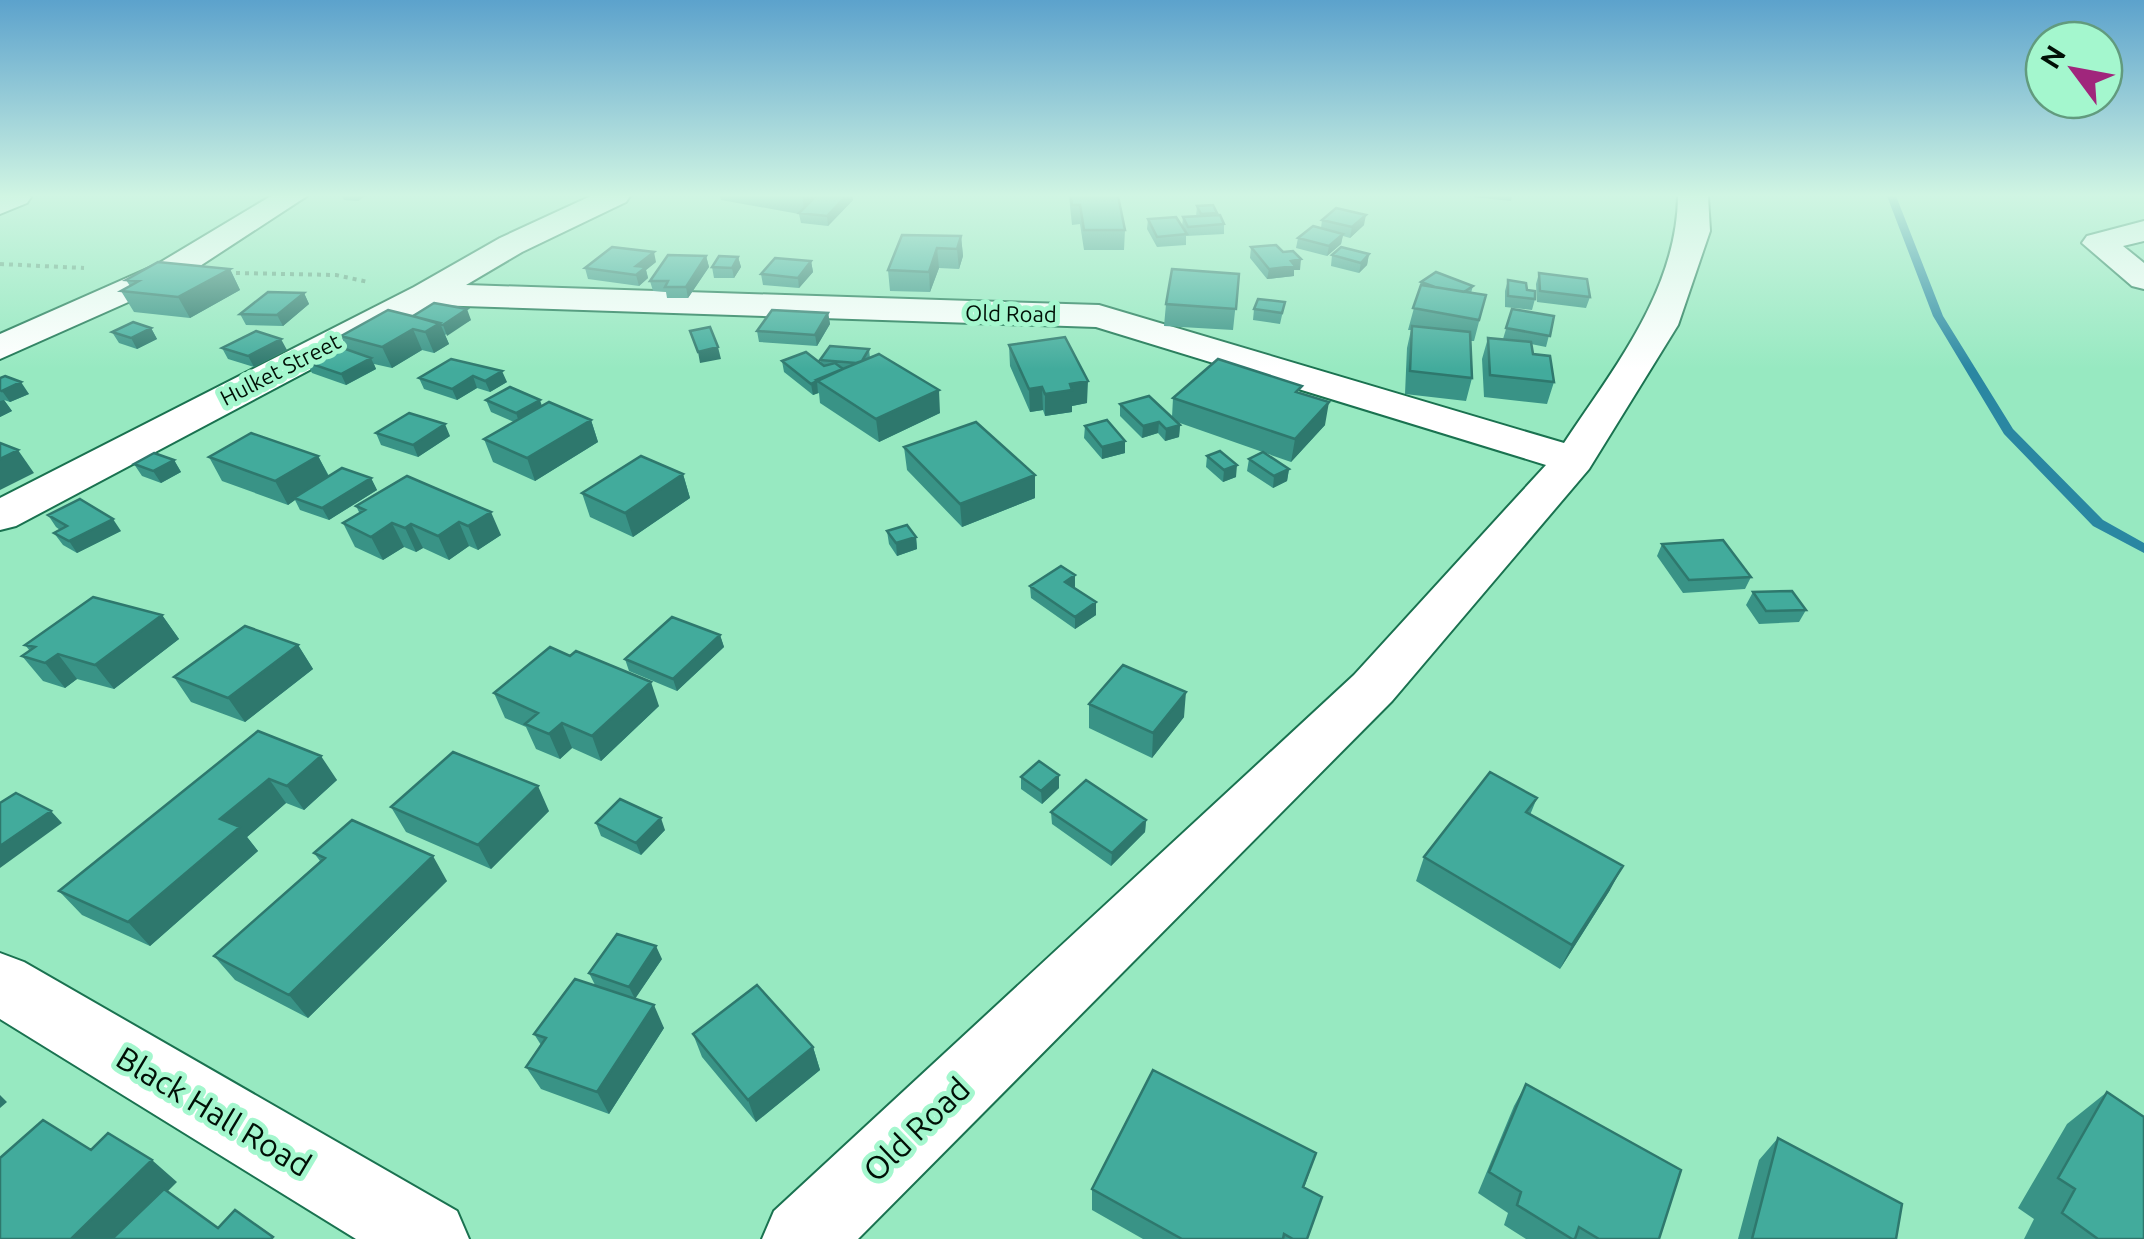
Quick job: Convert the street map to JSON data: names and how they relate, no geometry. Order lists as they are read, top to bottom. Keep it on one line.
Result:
{"streets":{"street":["Old Road","Hulket Street","Black Hall Road"]},"crossings":[["Old Road","Hulket Street"]],"north":"top left"}
